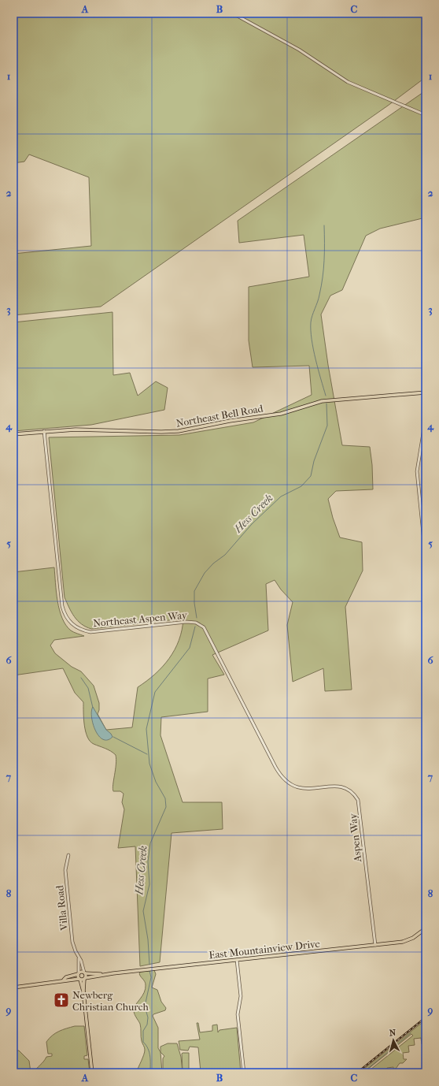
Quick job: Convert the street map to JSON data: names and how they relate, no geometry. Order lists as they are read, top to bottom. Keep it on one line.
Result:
{"streets":{"main road":["Northeast Bell Road","East Mountainview Drive"],"street":["Northeast Aspen Way","Aspen Way","Villa Road"]},"crossings":[["Northeast Bell Road","Northeast Aspen Way"],["Northeast Aspen Way","Aspen Way"],["Aspen Way","East Mountainview Drive"],["Villa Road","East Mountainview Drive"]],"water":["Hess Creek"],"places":{"church":["Newberg Christian Church"]},"north":"top","grid":{"columns":["A","B","C"],"rows":["1","2","3","4","5","6","7","8","9"]}}
